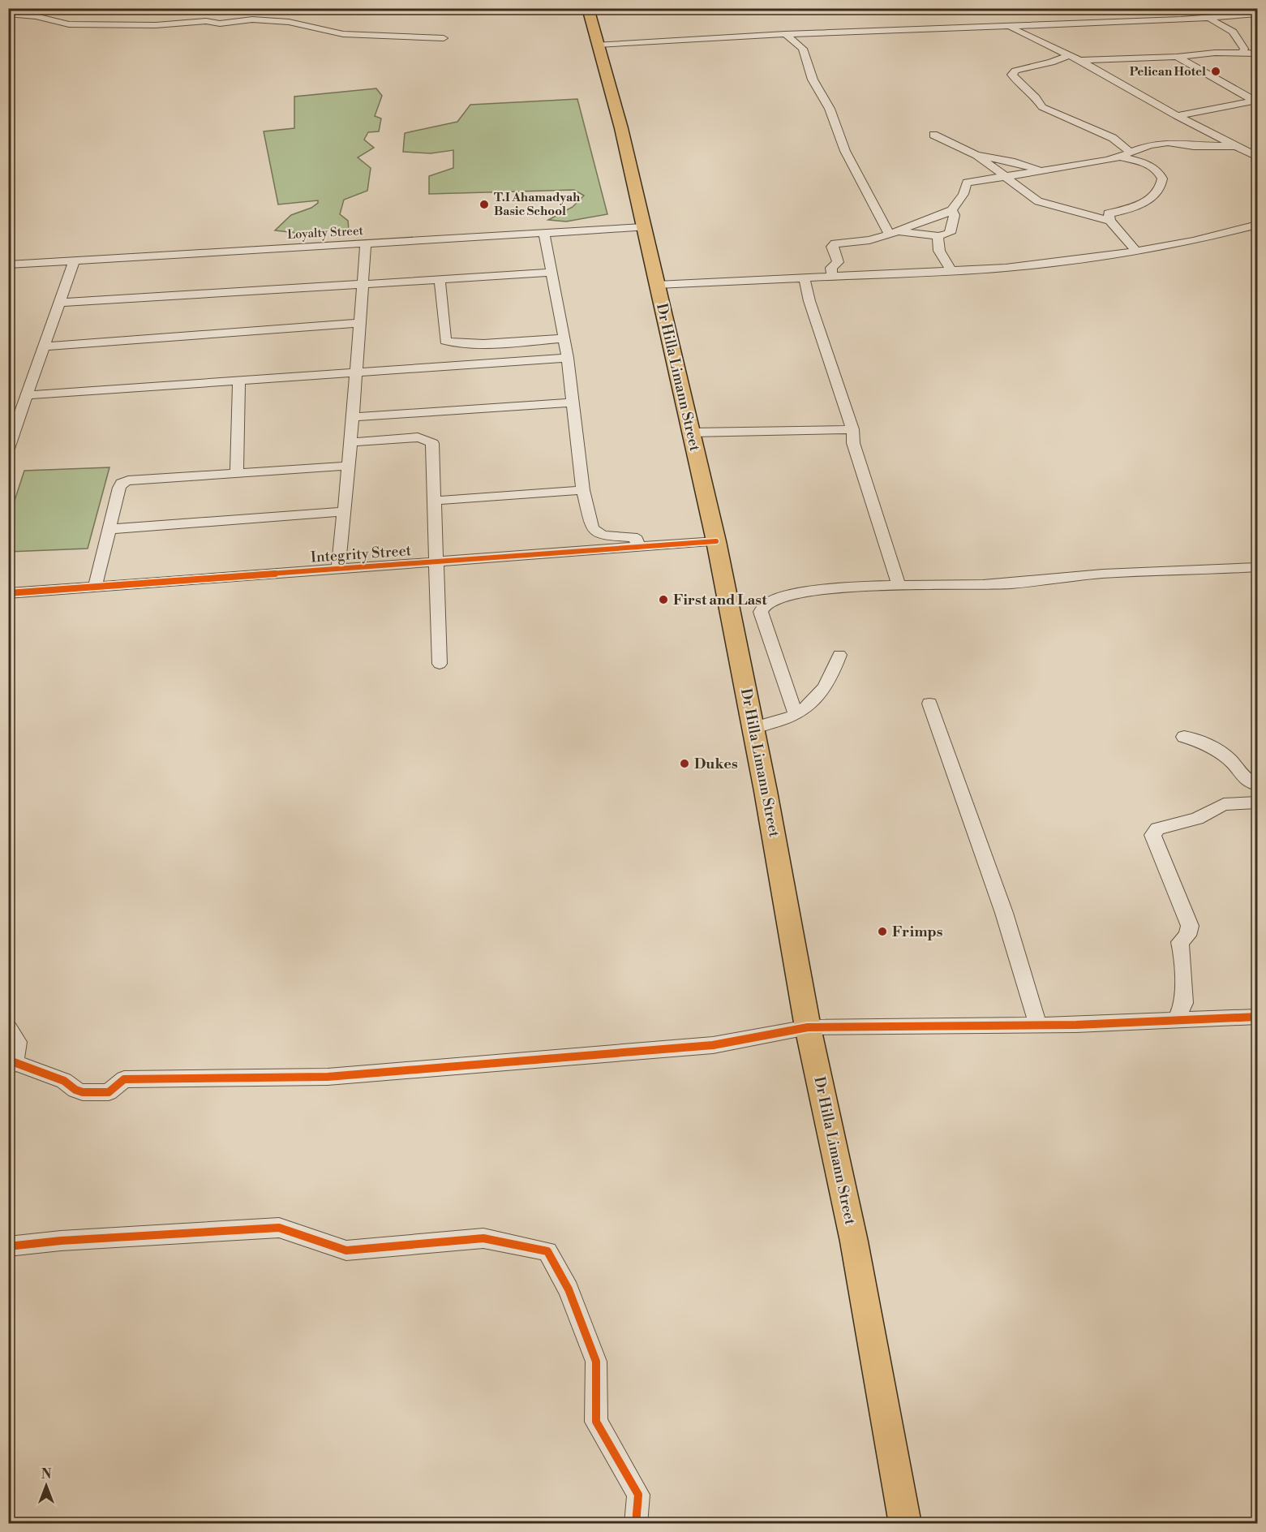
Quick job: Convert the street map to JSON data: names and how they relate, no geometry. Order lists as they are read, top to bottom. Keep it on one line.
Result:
{"streets":{"highway":["Dr Hilla Limann Street"],"street":["Loyalty Street","Integrity Street"]},"crossings":[["Loyalty Street","Dr Hilla Limann Street"],["Dr Hilla Limann Street","Integrity Street"]],"places":["Pelican Hotel","T.I Ahamadyah Basic School","First and Last","Dukes","Frimps"],"north":"top"}
